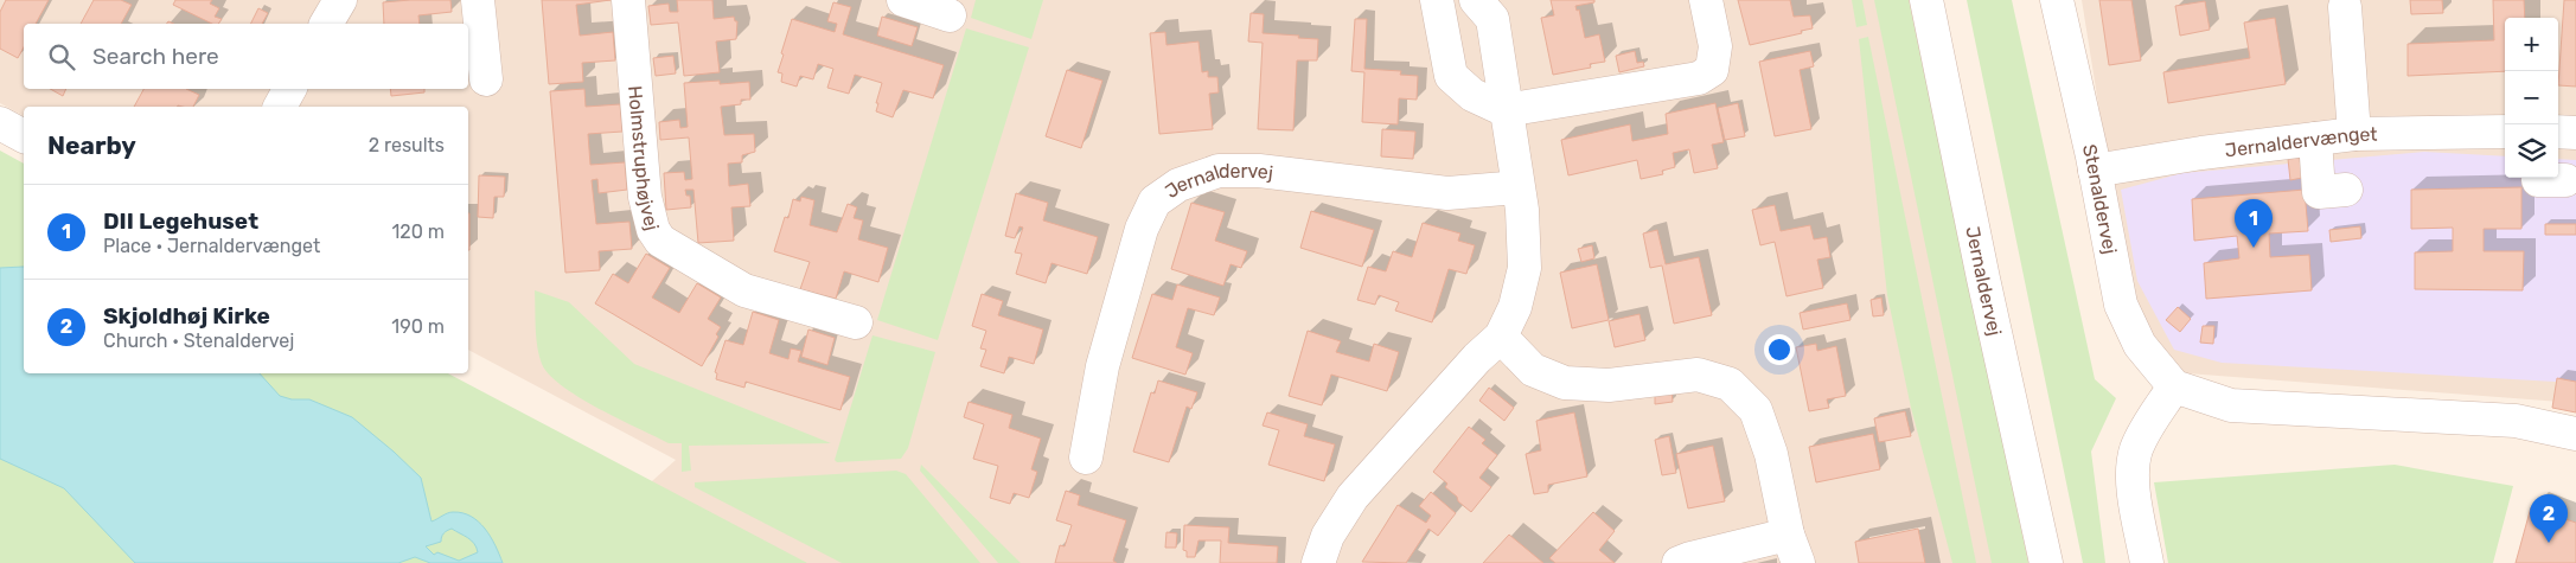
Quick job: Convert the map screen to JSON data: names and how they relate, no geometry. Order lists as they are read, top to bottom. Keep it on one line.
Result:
{"streets":{"street":["Jernaldervænget","Holmstruphøjvej","Jernaldervej","Stenaldervej"]},"crossings":[["Jernaldervænget","Stenaldervej"]],"page":{"map_buttons":["+","−"],"search":"Search here","heading":["Nearby","2 results"],"list":[{"mark":"1","name":"DII Legehuset","note":"Place · Jernaldervænget","value":"120 m"},{"mark":"2","name":"Skjoldhøj Kirke","note":"Church · Stenaldervej","value":"190 m"}],"pins":["1","2"]}}
